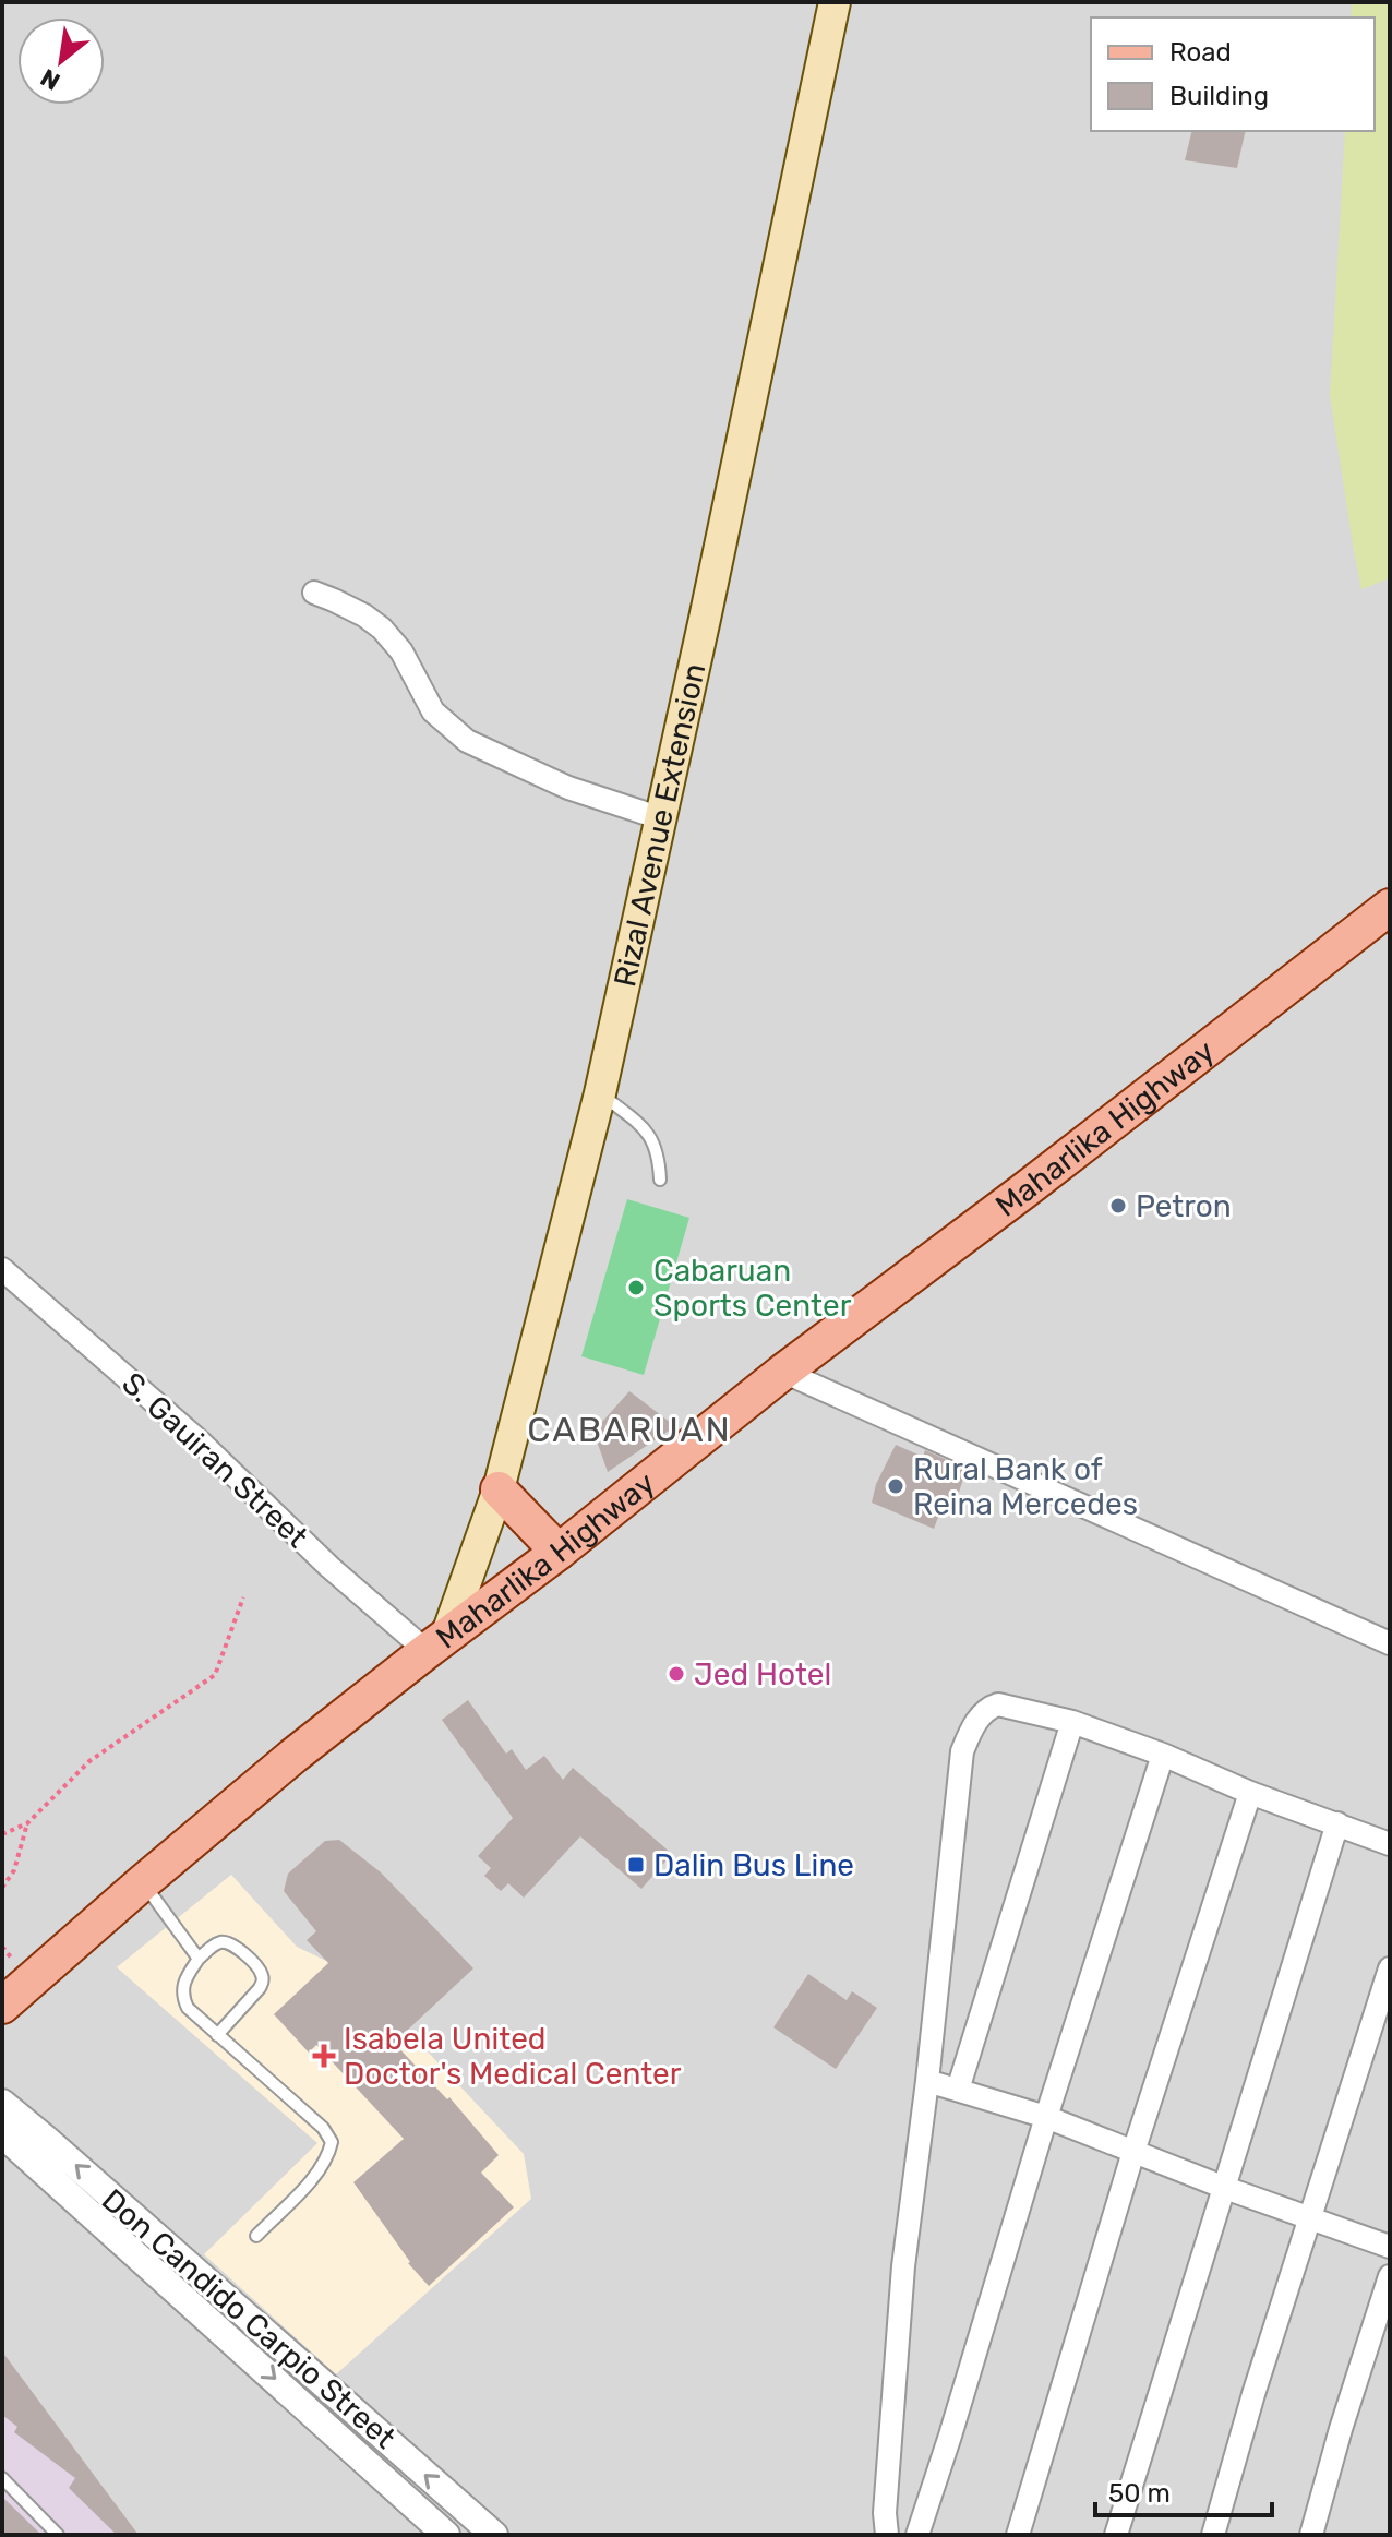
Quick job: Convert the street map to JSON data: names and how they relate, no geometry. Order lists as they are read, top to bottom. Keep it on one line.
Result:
{"streets":{"main road":["Rizal Avenue Extension","Maharlika Highway"],"street":["S. Gauiran Street","Don Candido Carpio Street"]},"crossings":[["Rizal Avenue Extension","Maharlika Highway"],["Rizal Avenue Extension","S. Gauiran Street"],["Maharlika Highway","S. Gauiran Street"]],"districts":["CABARUAN"],"places":{"other":["Petron","Cabaruan Sports Center","Rural Bank of Reina Mercedes","Jed Hotel"],"transit":["Dalin Bus Line"],"health":["Isabela United Doctor's Medical Center"]},"legend":["Road","Building"],"scale_bar":"50 m","north":"bottom left"}
